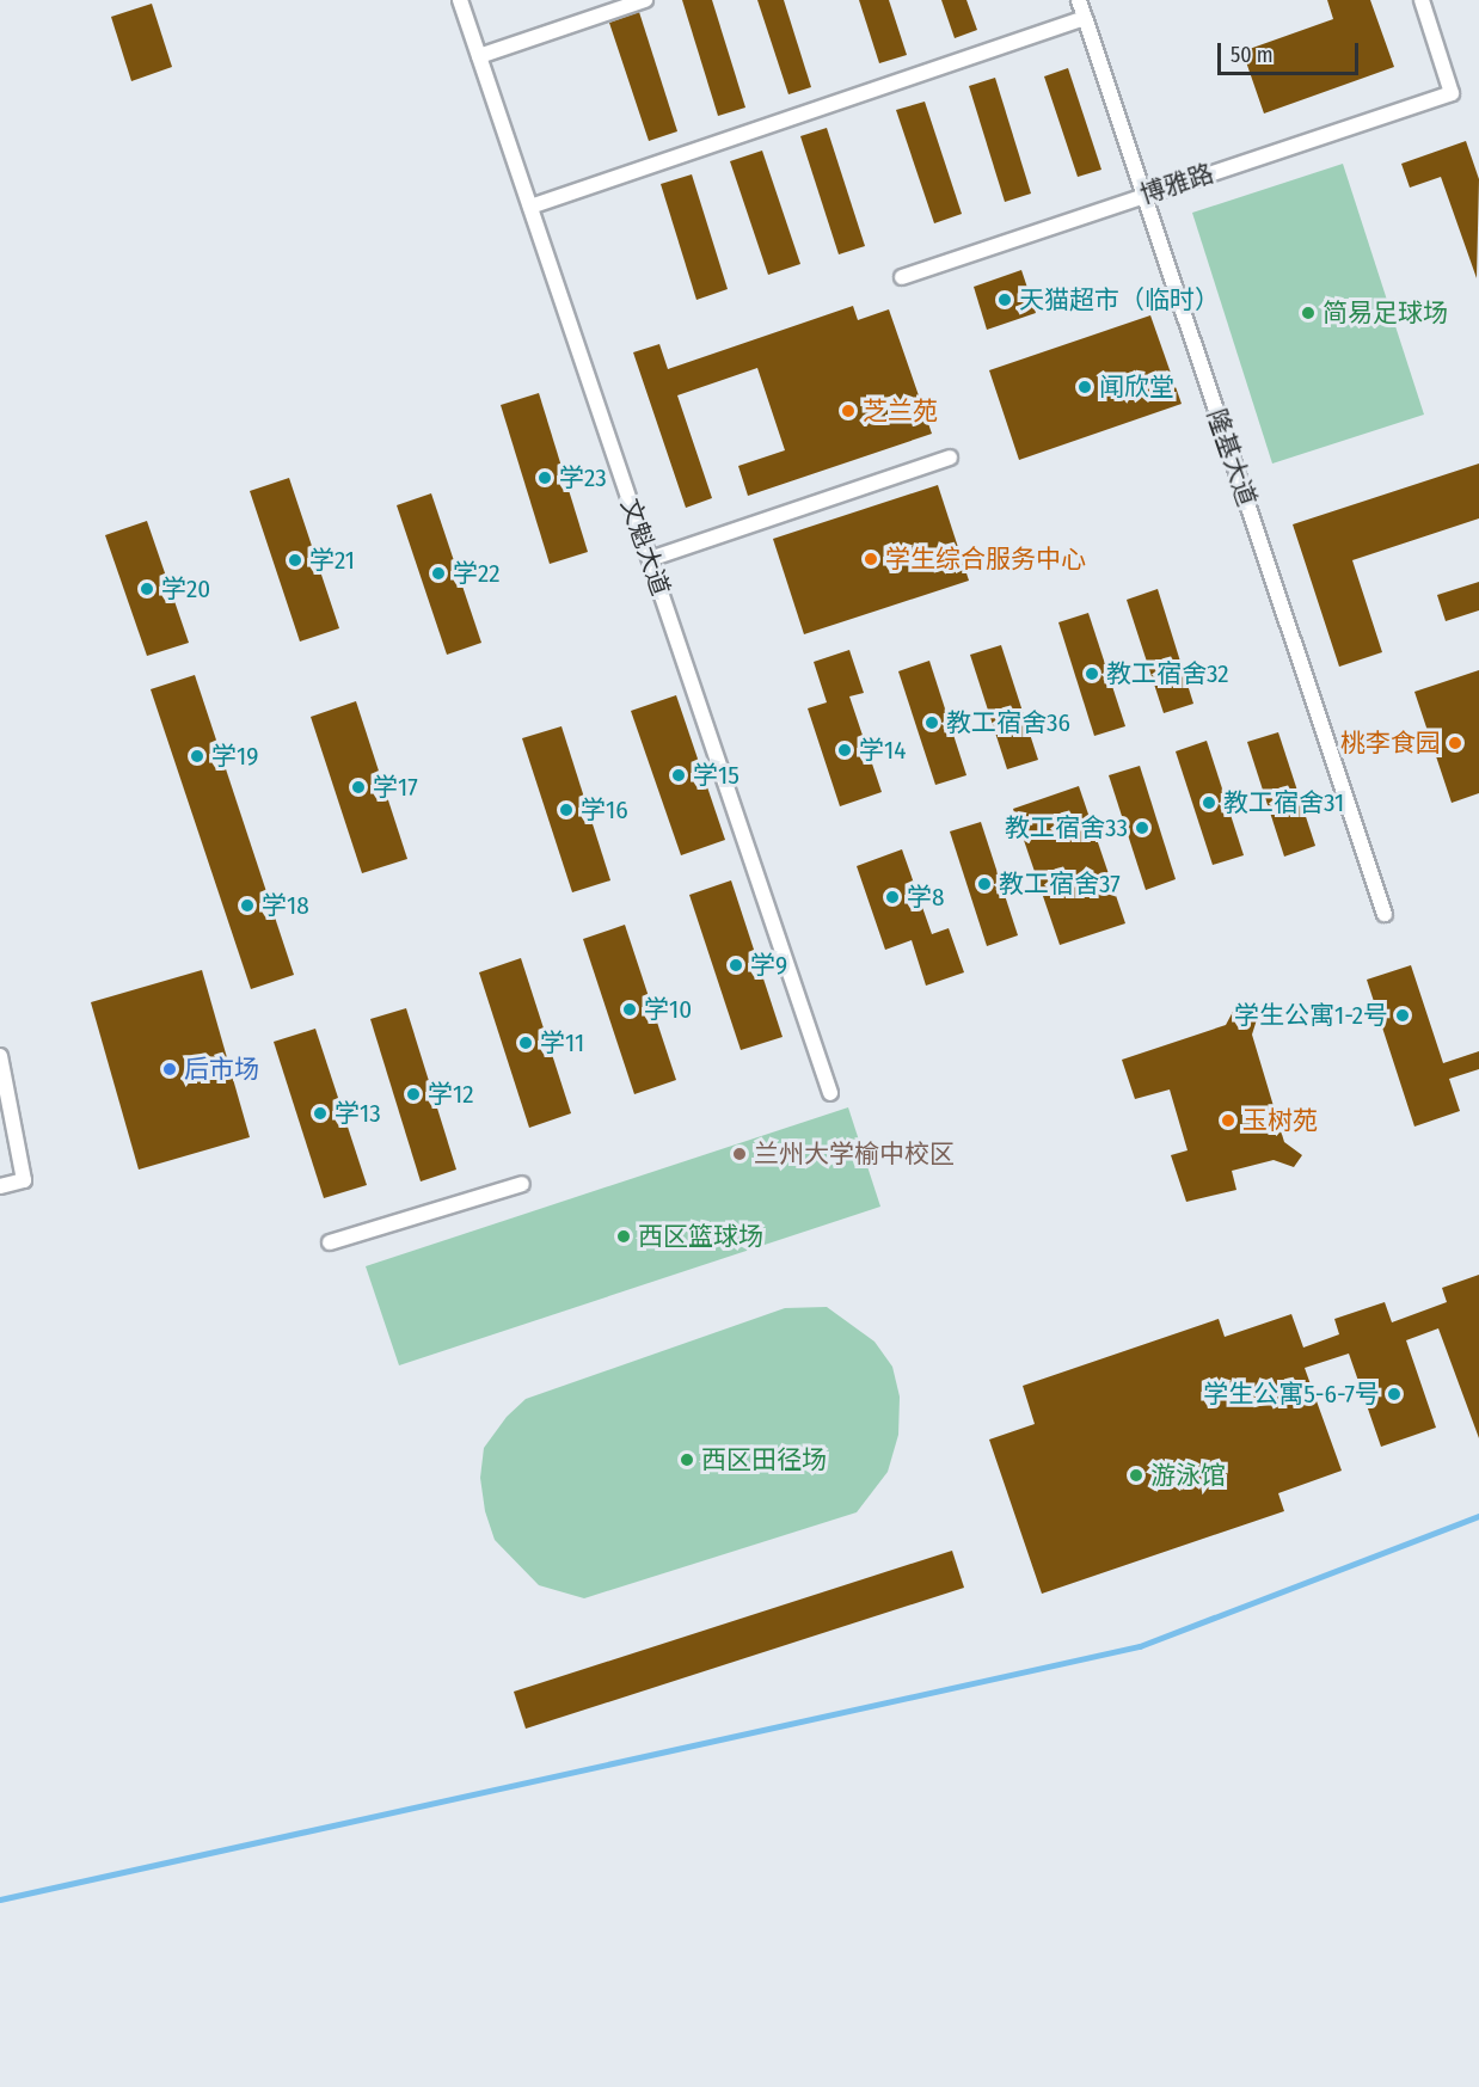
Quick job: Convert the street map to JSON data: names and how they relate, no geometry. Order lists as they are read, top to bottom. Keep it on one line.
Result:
{"streets":{"street":["博雅路","隆基大道","文魁大道"]},"crossings":[["博雅路","隆基大道"]],"places":["天猫超市（临时）","简易足球场","闻欣堂","芝兰苑","学23","学生综合服务中心","学21","学22","学20","教工宿舍32","教工宿舍36","桃李食园","学14","学19","学15","学17","教工宿舍31","学16","教工宿舍33","教工宿舍37","学8","学18","学9","学10","学生公寓1-2号","学11","后市场","学12","学13","玉树苑","兰州大学榆中校区","西区篮球场","学生公寓5-6-7号","西区田径场","游泳馆"],"scale_bar":"50 m"}
